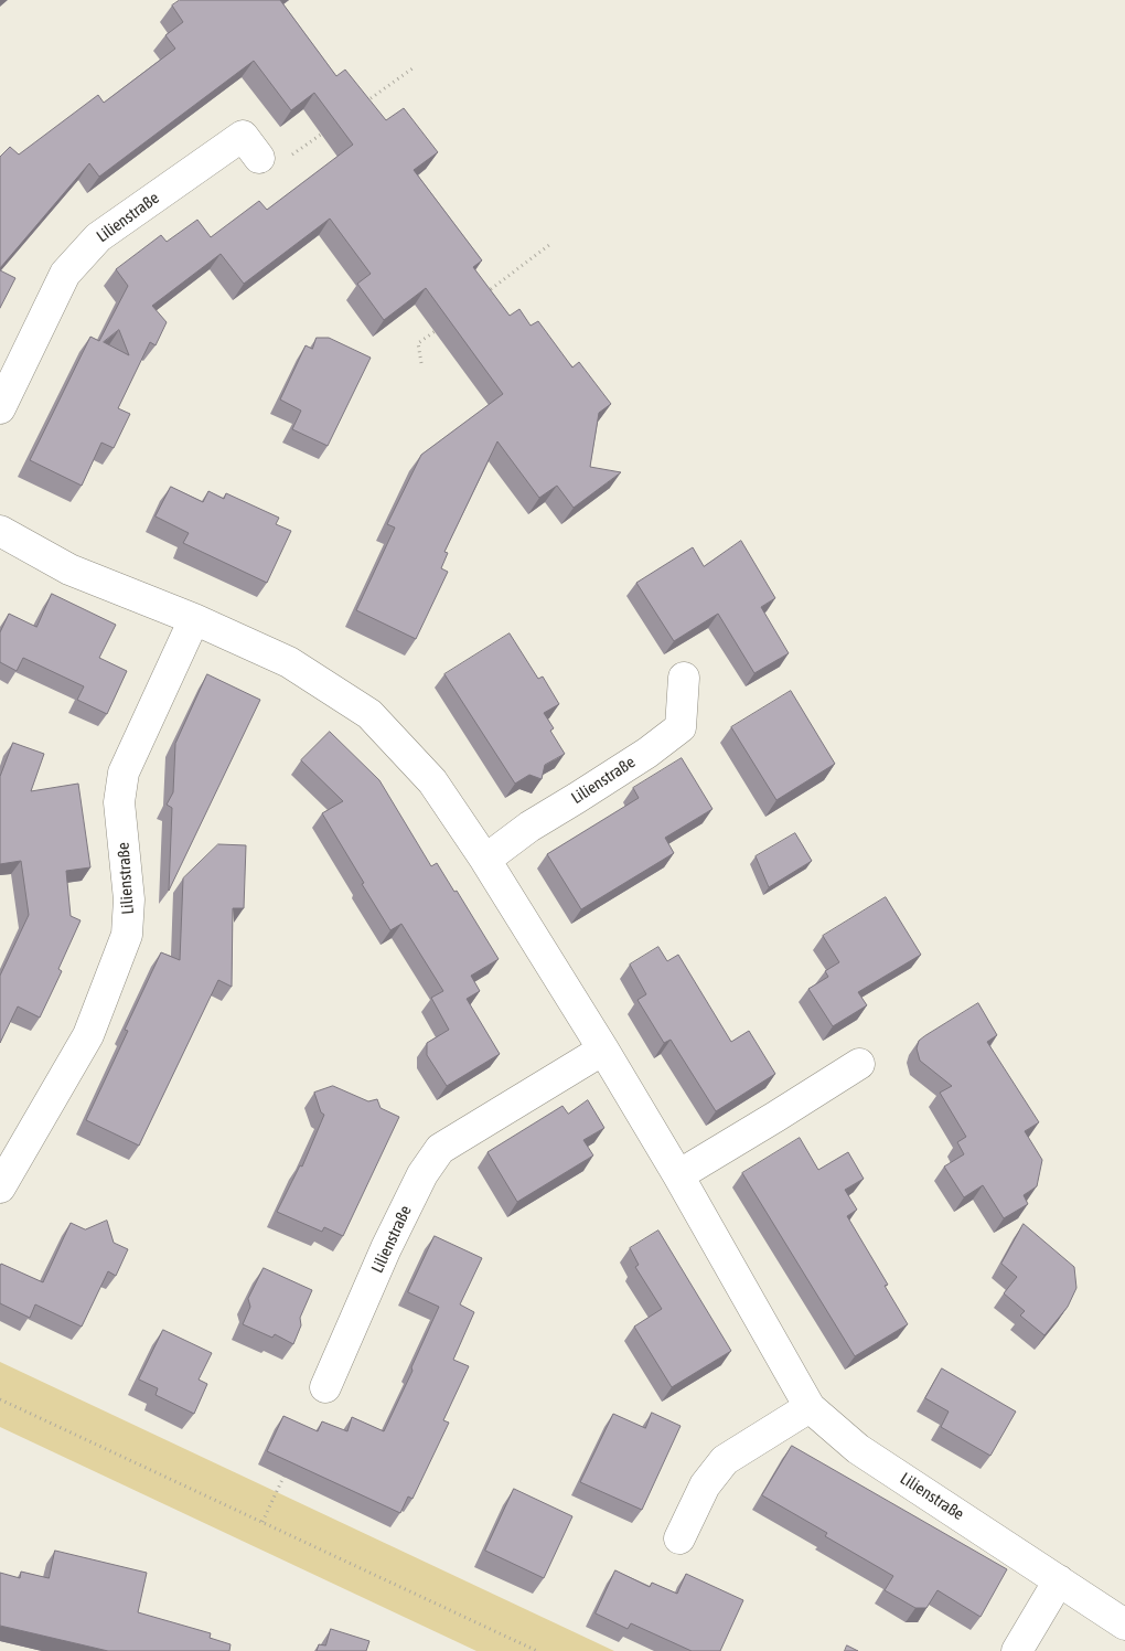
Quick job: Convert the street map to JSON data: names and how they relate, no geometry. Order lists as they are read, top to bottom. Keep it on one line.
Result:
{"streets":{"street":["Lilienstraße"]}}
